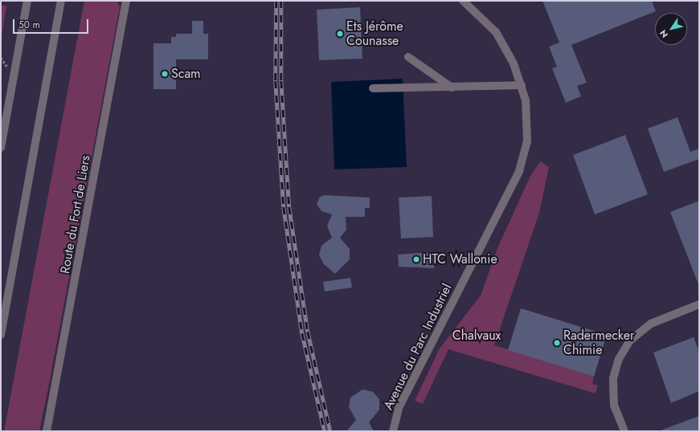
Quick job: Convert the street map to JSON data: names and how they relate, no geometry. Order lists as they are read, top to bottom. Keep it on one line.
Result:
{"streets":{"street":["Route du Fort de Liers","Avenue du Parc Industriel"]},"parks":["Chalvaux"],"places":["Ets Jérôme Counasse","Scam","HTC Wallonie","Radermecker Chimie"],"scale_bar":"50 m","north":"bottom left"}
